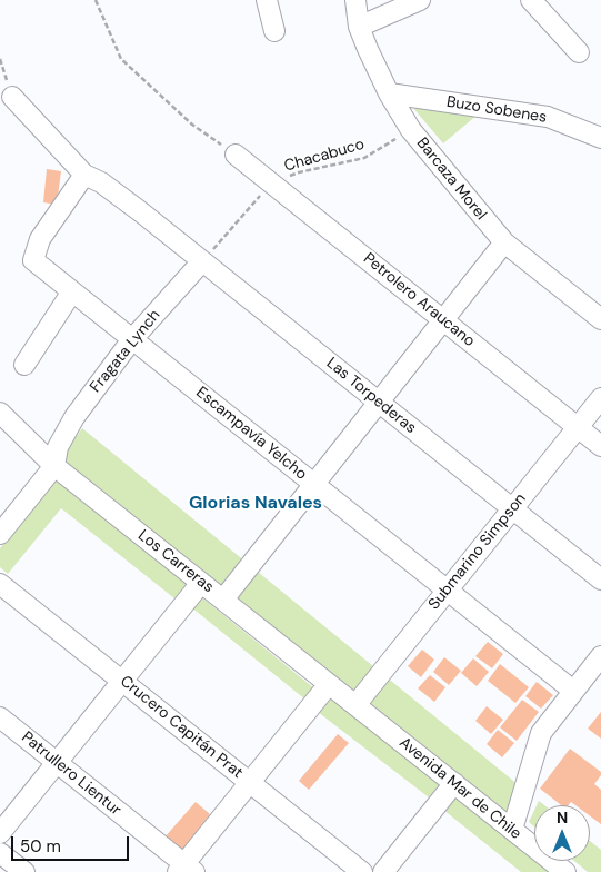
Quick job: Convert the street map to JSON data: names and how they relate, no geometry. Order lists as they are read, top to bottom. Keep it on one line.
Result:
{"streets":{"street":["Buzo Sobenes","Barcaza Morel","Petrolero Araucano","Fragata Lynch","Las Torpederas","Escampavía Yelcho","Submarino Simpson","Los Carreras","Crucero Capitán Prat","Patrullero Lientur","Avenida Mar de Chile"],"path":["Chacabuco"]},"crossings":[["Buzo Sobenes","Barcaza Morel"],["Chacabuco","Barcaza Morel"],["Chacabuco","Petrolero Araucano"],["Petrolero Araucano","Submarino Simpson"],["Fragata Lynch","Las Torpederas"],["Fragata Lynch","Escampavía Yelcho"],["Fragata Lynch","Los Carreras"],["Las Torpederas","Escampavía Yelcho"],["Las Torpederas","Submarino Simpson"],["Escampavía Yelcho","Submarino Simpson"],["Submarino Simpson","Los Carreras"],["Submarino Simpson","Avenida Mar de Chile"],["Los Carreras","Avenida Mar de Chile"]],"districts":["Glorias Navales"],"scale_bar":"50 m","north":"top"}
